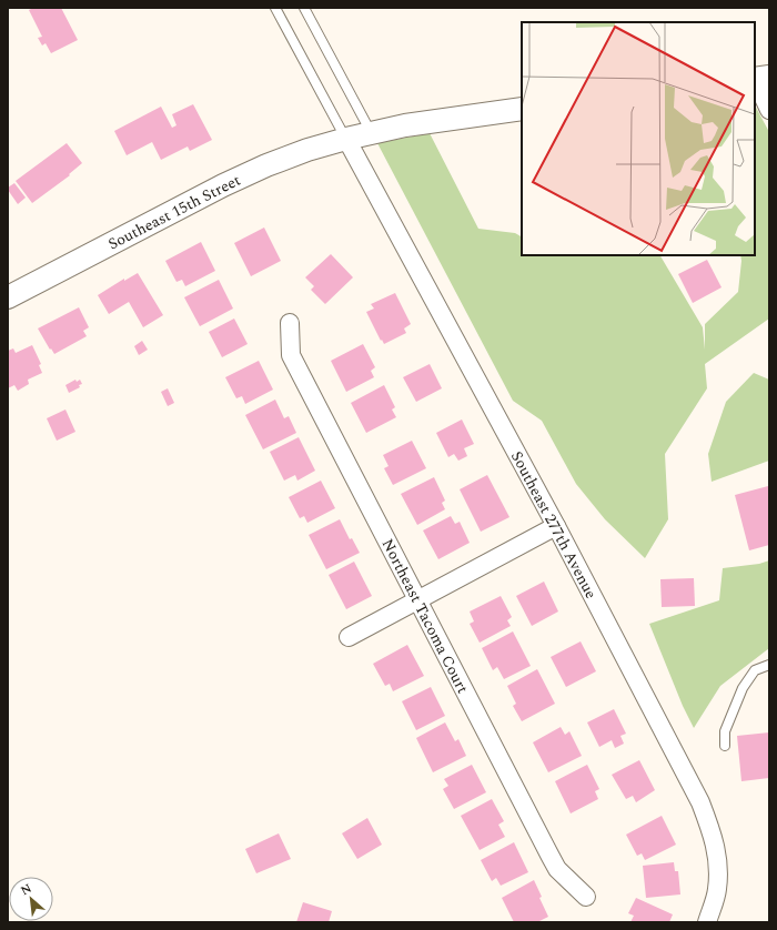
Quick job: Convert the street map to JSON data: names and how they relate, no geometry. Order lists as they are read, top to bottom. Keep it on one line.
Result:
{"streets":{"street":["Southeast 15th Street","Southeast 277th Avenue","Northeast Tacoma Court"]},"crossings":[["Southeast 15th Street","Southeast 277th Avenue"]],"north":"top left"}
